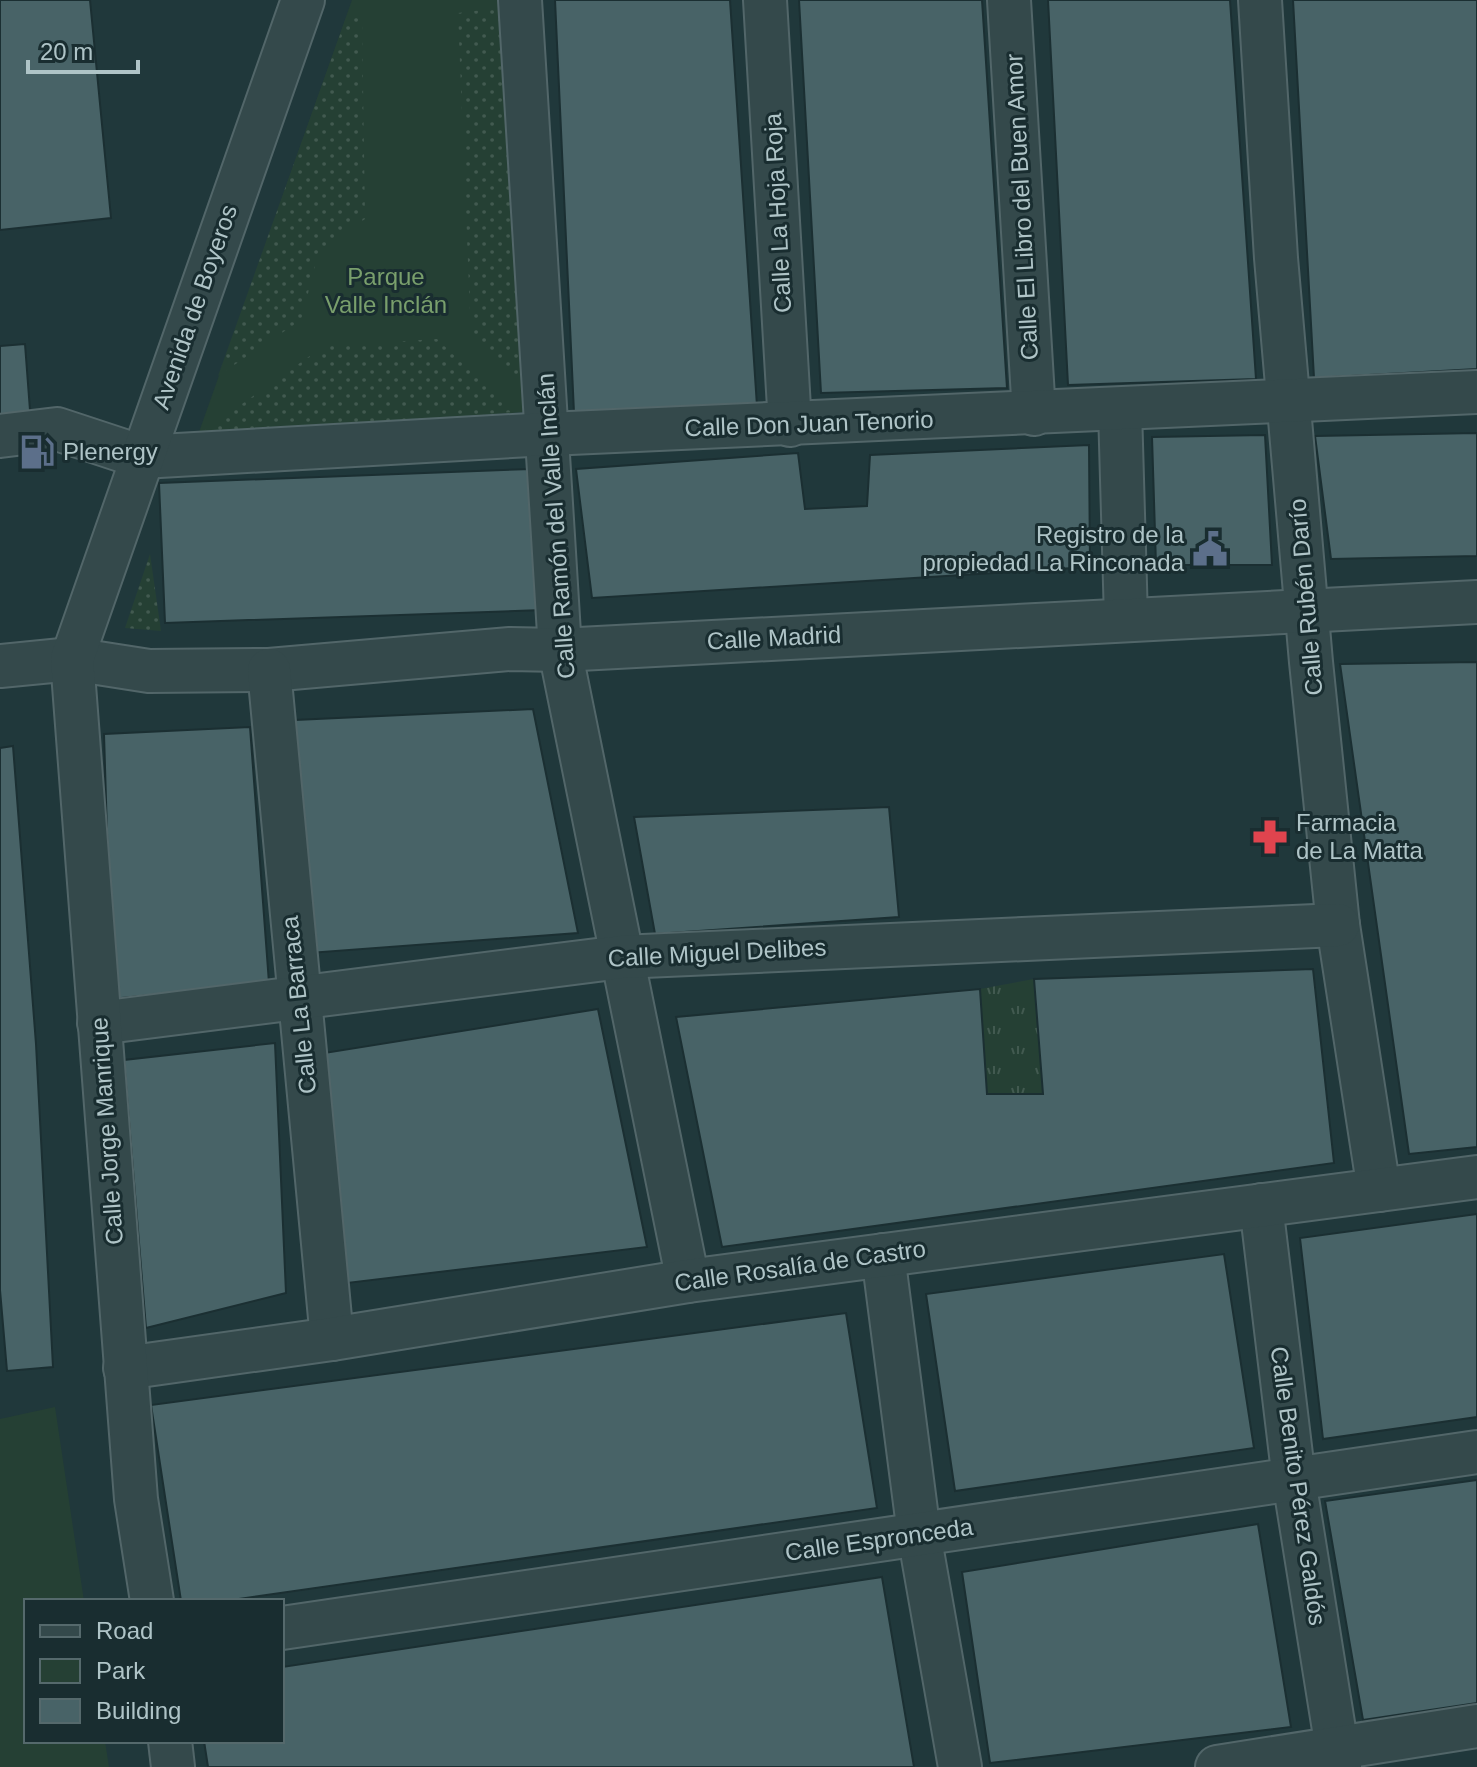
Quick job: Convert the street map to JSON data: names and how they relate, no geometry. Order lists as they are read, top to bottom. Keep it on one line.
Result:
{"streets":{"street":["Calle El Libro del Buen Amor","Calle La Hoja Roja","Avenida de Boyeros","Calle Don Juan Tenorio","Calle Ramón del Valle Inclán","Calle Rubén Darío","Calle Madrid","Calle Miguel Delibes","Calle La Barraca","Calle Jorge Manrique","Calle Rosalía de Castro","Calle Benito Pérez Galdós","Calle Espronceda"]},"crossings":[["Calle El Libro del Buen Amor","Calle Don Juan Tenorio"],["Calle La Hoja Roja","Calle Don Juan Tenorio"],["Avenida de Boyeros","Calle Don Juan Tenorio"],["Avenida de Boyeros","Calle Madrid"],["Avenida de Boyeros","Calle Jorge Manrique"],["Calle Don Juan Tenorio","Calle Ramón del Valle Inclán"],["Calle Don Juan Tenorio","Calle Rubén Darío"],["Calle Ramón del Valle Inclán","Calle Madrid"],["Calle Ramón del Valle Inclán","Calle Miguel Delibes"],["Calle Ramón del Valle Inclán","Calle Rosalía de Castro"],["Calle Rubén Darío","Calle Madrid"],["Calle Rubén Darío","Calle Miguel Delibes"],["Calle Rubén Darío","Calle Rosalía de Castro"],["Calle Madrid","Calle La Barraca"],["Calle Madrid","Calle Jorge Manrique"],["Calle Miguel Delibes","Calle La Barraca"],["Calle Miguel Delibes","Calle Jorge Manrique"],["Calle La Barraca","Calle Rosalía de Castro"],["Calle Jorge Manrique","Calle Rosalía de Castro"],["Calle Rosalía de Castro","Calle Benito Pérez Galdós"],["Calle Benito Pérez Galdós","Calle Espronceda"]],"parks":["Parque Valle Inclán"],"places":{"fuel station":["Plenergy"],"public building":["Registro de la propiedad La Rinconada"],"pharmacy":["Farmacia de La Matta"]},"legend":["Road","Park","Building"],"scale_bar":"20 m"}
